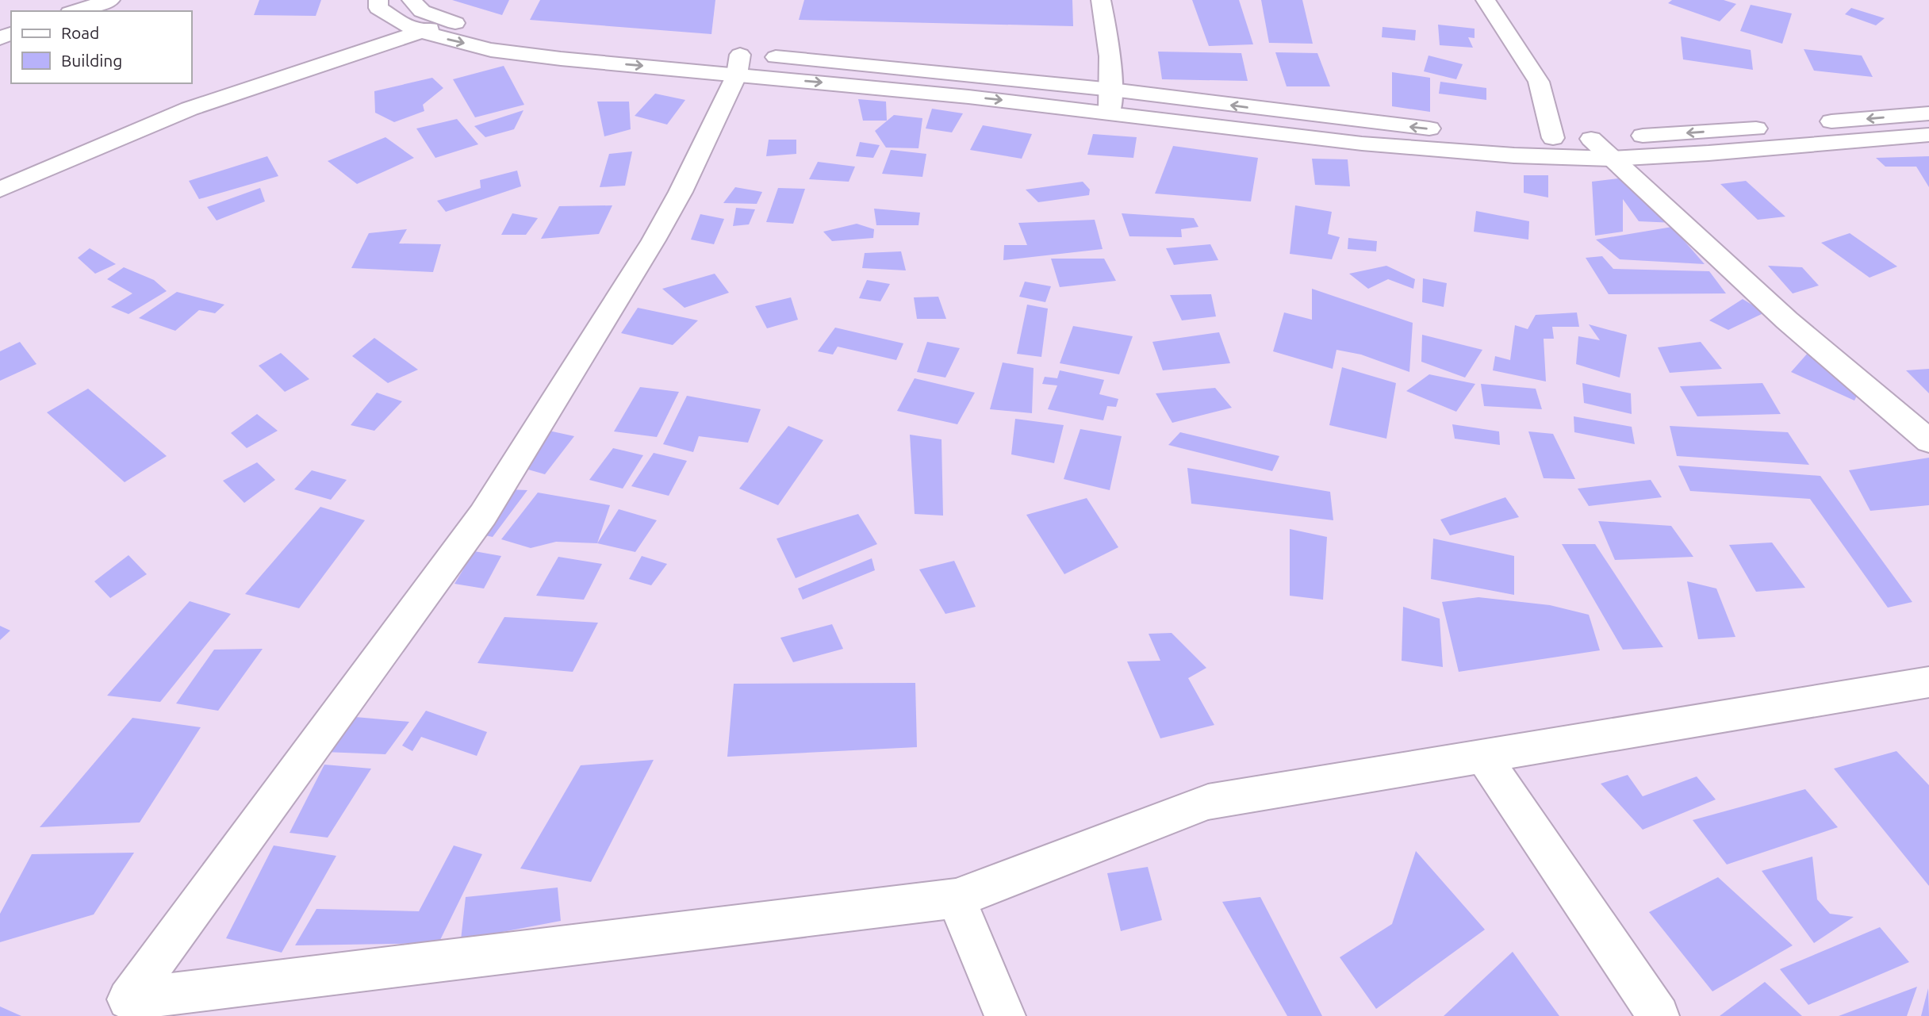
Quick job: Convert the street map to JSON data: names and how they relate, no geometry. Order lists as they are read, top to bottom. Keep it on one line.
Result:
{"legend":["Road","Building"]}
